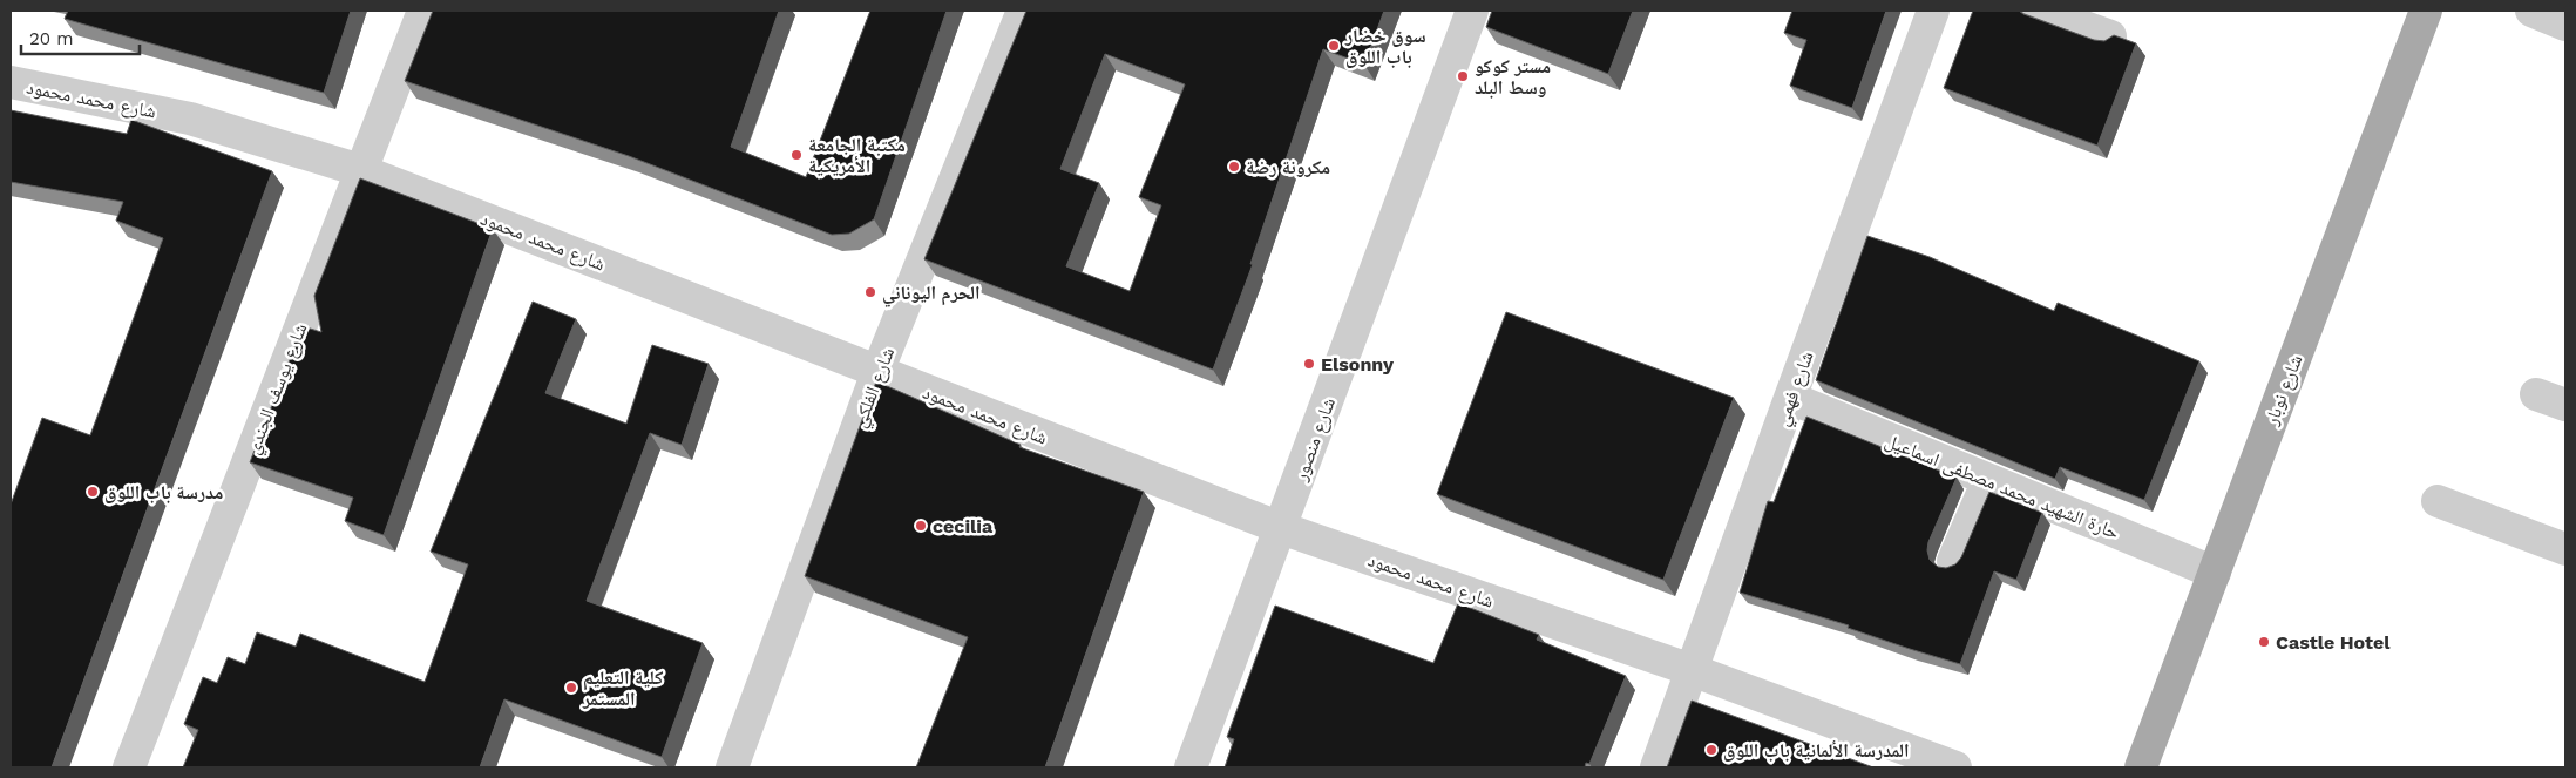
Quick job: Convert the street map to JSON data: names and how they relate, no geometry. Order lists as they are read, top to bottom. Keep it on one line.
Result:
{"streets":{"main road":["شارع نوبار"],"street":["شارع محمد محمود","شارع الفلكي","شارع يوسف الجندي","شارع فهمي","شارع منصور","حارة الشهيد محمد مصطفى اسماعيل"]},"crossings":[["شارع محمد محمود","شارع الفلكي"],["شارع محمد محمود","شارع يوسف الجندي"],["شارع محمد محمود","شارع فهمي"],["شارع محمد محمود","شارع منصور"],["شارع فهمي","حارة الشهيد محمد مصطفى اسماعيل"],["شارع نوبار","حارة الشهيد محمد مصطفى اسماعيل"]],"places":["سوق خضار باب اللوق","مستر كوكو وسط البلد","مكتبة الجامعة الأمريكية","مكرونة رضة","الحرم اليوناني","Elsonny","مدرسة باب اللوق","cecilia","Castle Hotel","كلية التعليم المستمر","المدرسة الألمانية باب اللوق"],"scale_bar":"20 m"}
